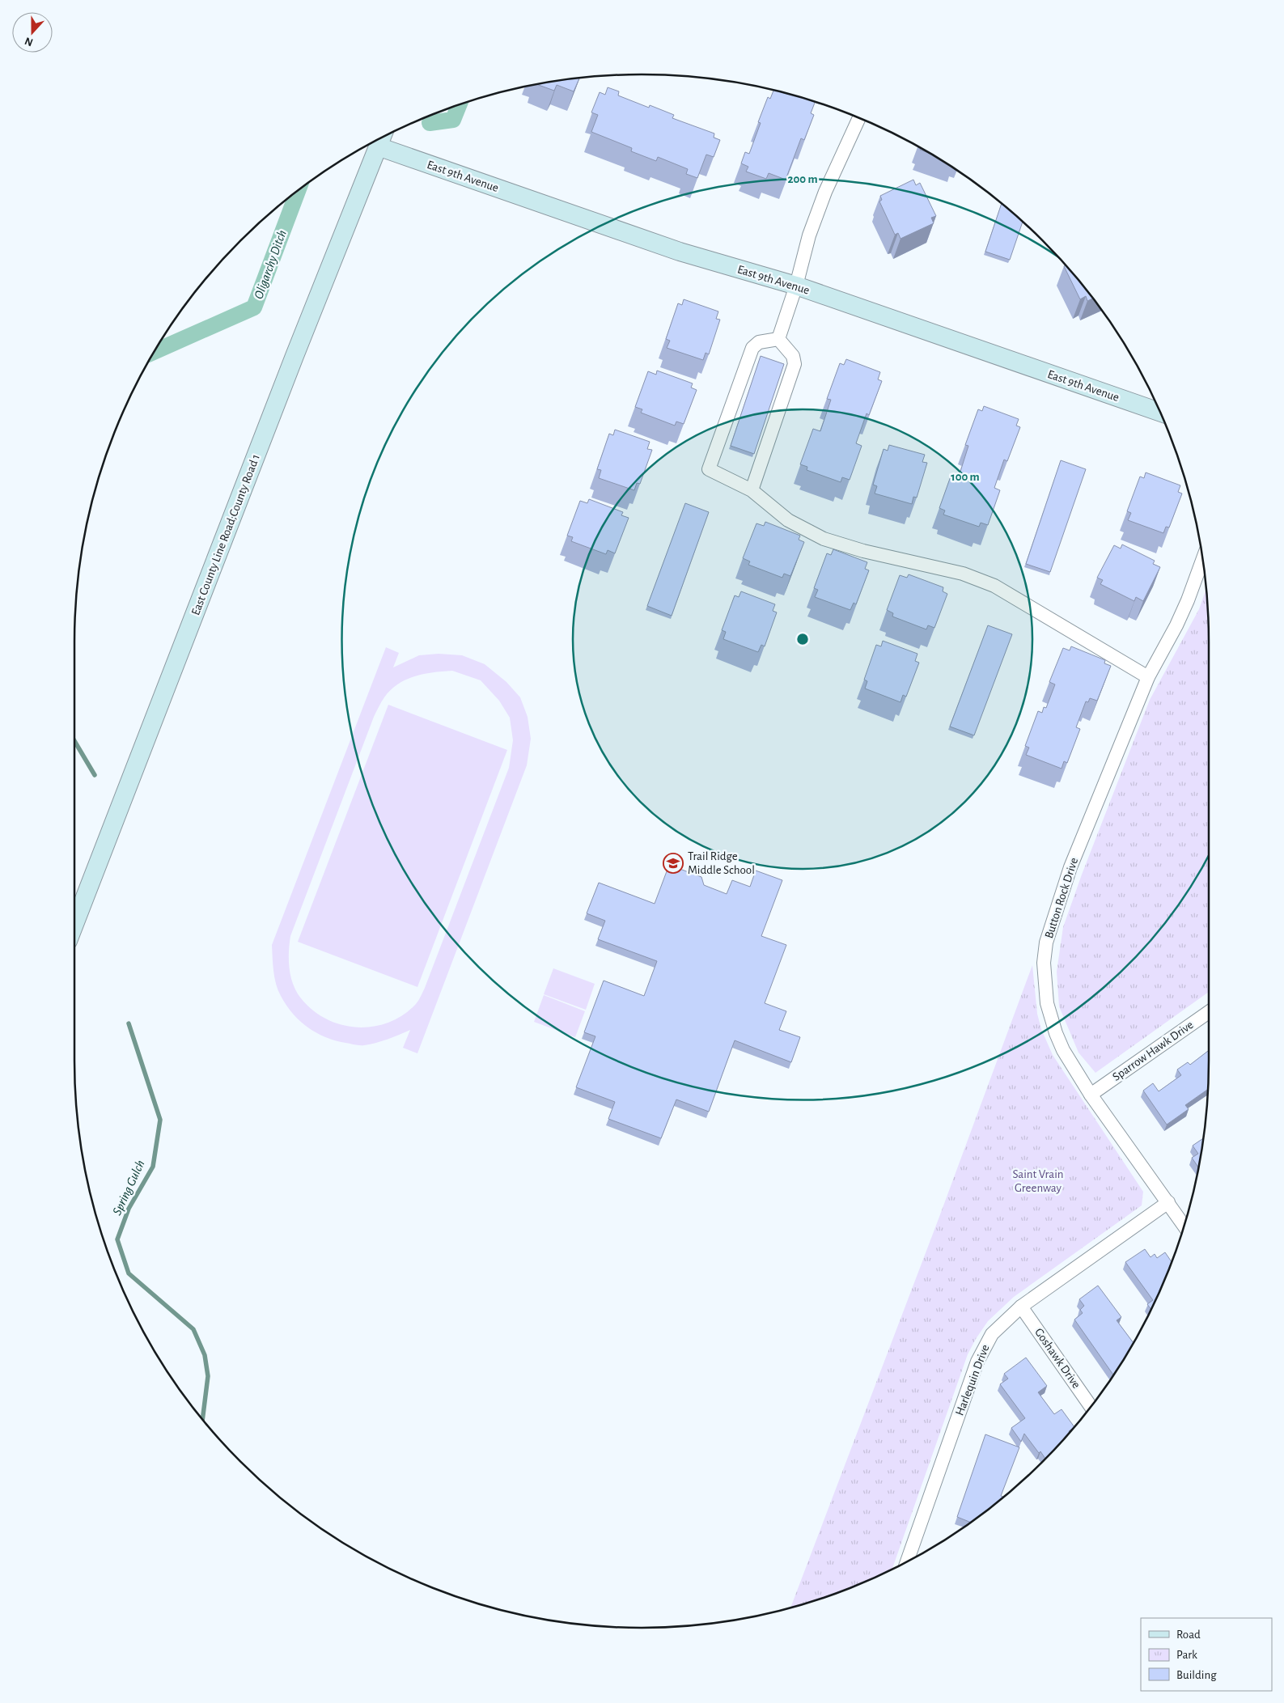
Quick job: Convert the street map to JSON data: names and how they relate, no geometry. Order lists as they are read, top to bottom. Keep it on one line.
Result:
{"streets":{"main road":["East 9th Avenue","East County Line Road;County Road 1"],"street":["Button Rock Drive","Sparrow Hawk Drive","Goshawk Drive","Harlequin Drive"]},"crossings":[["East 9th Avenue","East County Line Road;County Road 1"],["Button Rock Drive","Sparrow Hawk Drive"],["Button Rock Drive","Harlequin Drive"],["Goshawk Drive","Harlequin Drive"]],"water":["Oligarchy Ditch","Spring Gulch"],"parks":["Saint Vrain Greenway"],"places":{"school or university":["Trail Ridge Middle School"]},"legend":["Road","Park","Building"],"north":"bottom","rings":["200 m","100 m"]}
